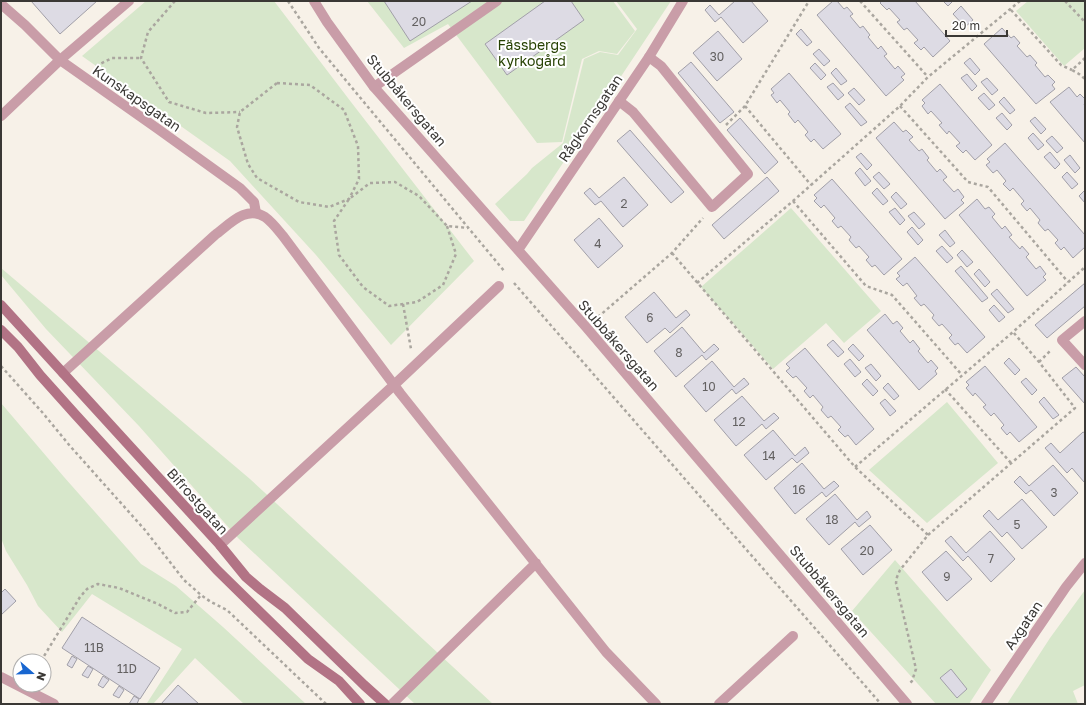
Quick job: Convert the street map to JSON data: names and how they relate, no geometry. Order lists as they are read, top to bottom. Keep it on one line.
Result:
{"streets":{"main road":["Bifrostgatan"],"street":["Kunskapsgatan","Stubbåkersgatan","Rågkornsgatan","Axgatan"]},"crossings":[["Stubbåkersgatan","Rågkornsgatan"]],"parks":["Fässbergs kyrkogård"],"house_numbers":["20","30","2","4","6","8","10","12","14","16","3","18","5","20","7","9","11B","11D"],"scale_bar":"20 m","north":"right"}
